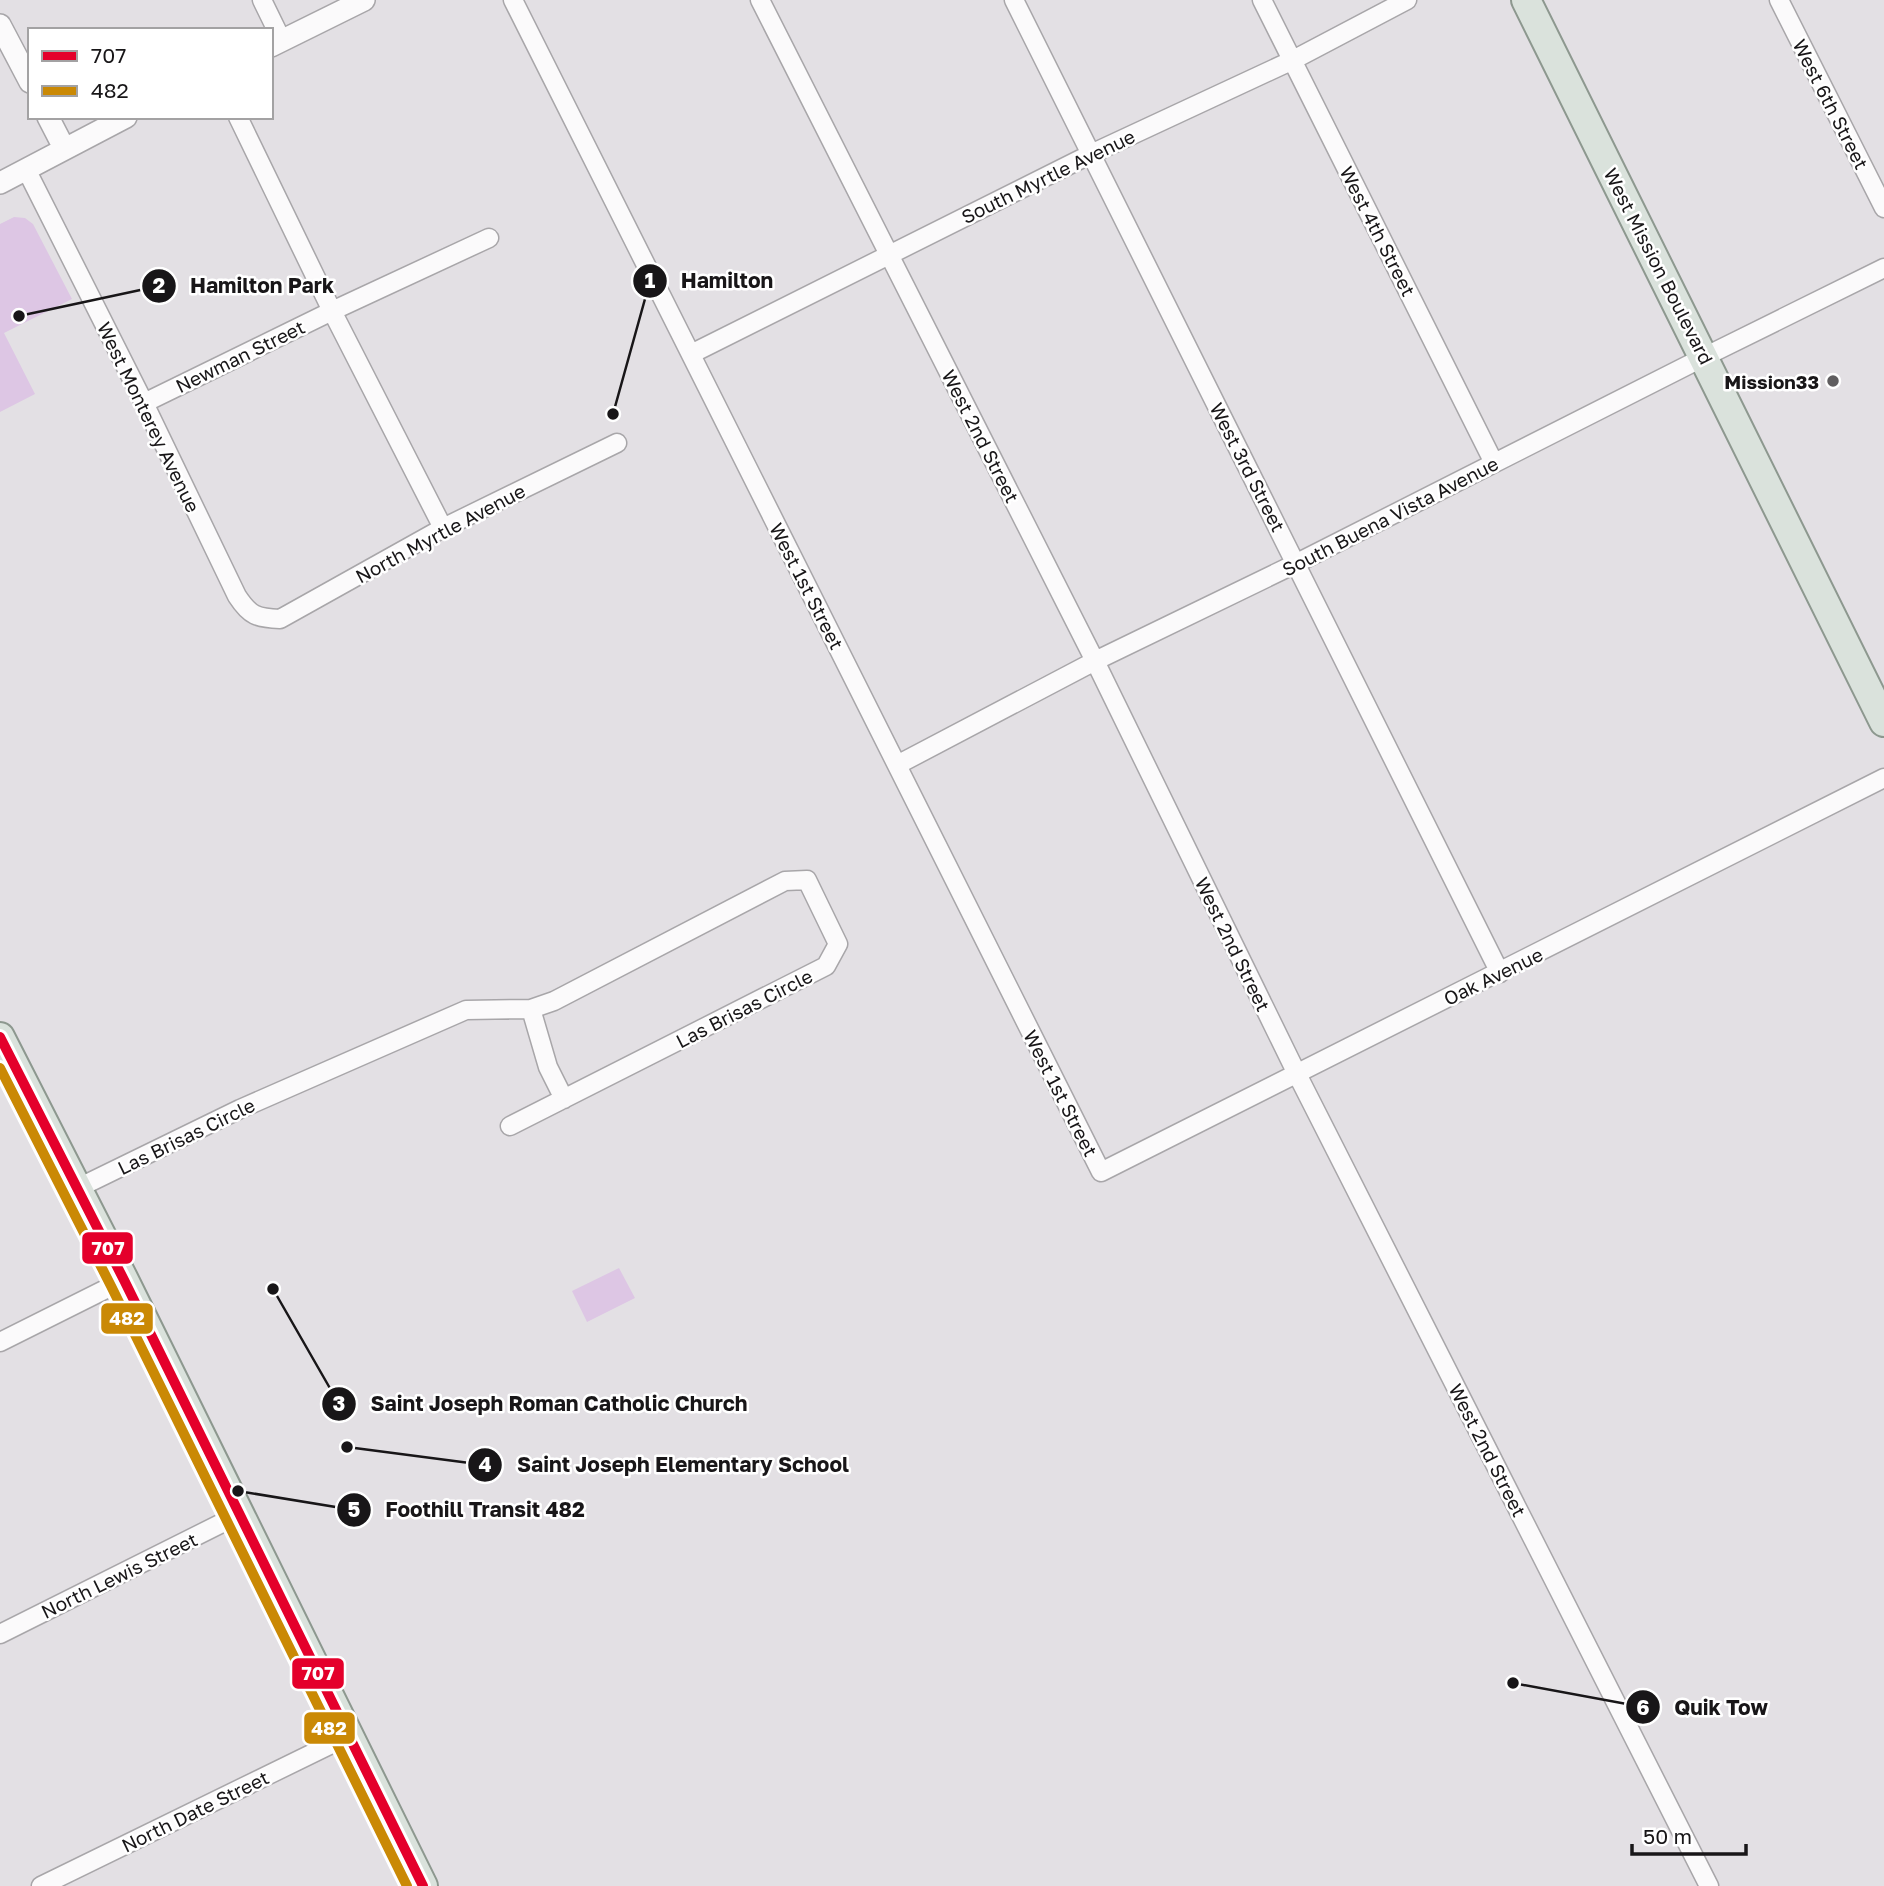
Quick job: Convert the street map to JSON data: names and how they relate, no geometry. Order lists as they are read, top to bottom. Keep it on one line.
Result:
{"streets":{"main road":["West Mission Boulevard"],"street":["West 6th Street","South Myrtle Avenue","West 4th Street","Newman Street","West Monterey Avenue","West 2nd Street","West 3rd Street","South Buena Vista Avenue","North Myrtle Avenue","West 1st Street","Oak Avenue","Las Brisas Circle","North Lewis Street","North Date Street"]},"crossings":[["South Myrtle Avenue","West 4th Street"],["South Myrtle Avenue","West 2nd Street"],["South Myrtle Avenue","West 3rd Street"],["South Myrtle Avenue","West 1st Street"],["West 4th Street","South Buena Vista Avenue"],["West Mission Boulevard","South Buena Vista Avenue"],["Newman Street","West Monterey Avenue"],["West Monterey Avenue","North Myrtle Avenue"],["West 2nd Street","South Buena Vista Avenue"],["West 2nd Street","Oak Avenue"],["West 3rd Street","South Buena Vista Avenue"],["West 3rd Street","Oak Avenue"],["South Buena Vista Avenue","West 1st Street"],["West 1st Street","Oak Avenue"]],"places":["Hamilton Park","Mission33","Hamilton","Saint Joseph Roman Catholic Church","Saint Joseph Elementary School","Foothill Transit 482","Quik Tow"],"lines":["transit line 707","transit line 482"],"legend":["707","482"],"scale_bar":"50 m"}
